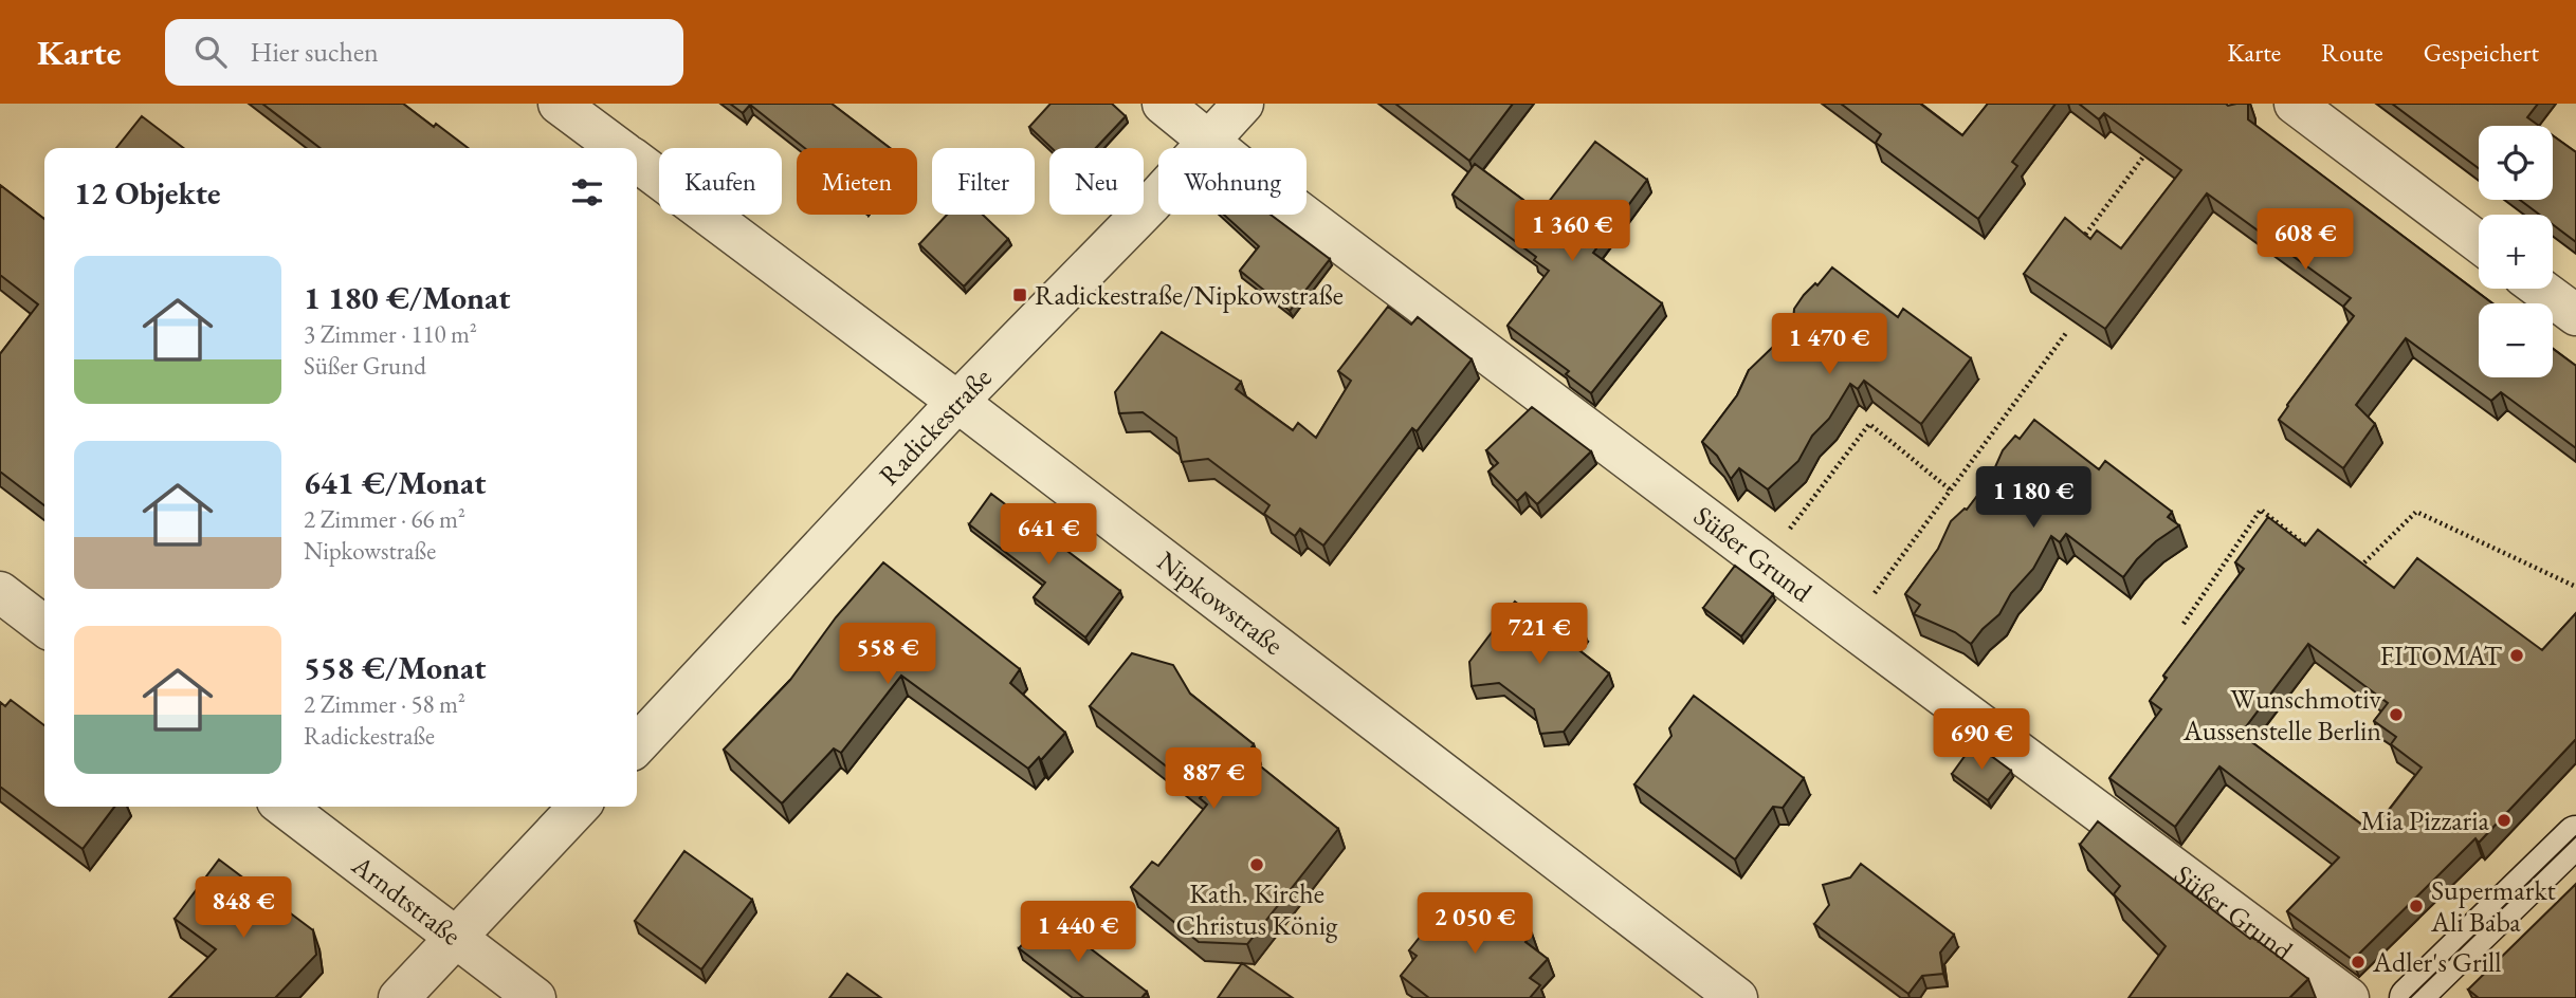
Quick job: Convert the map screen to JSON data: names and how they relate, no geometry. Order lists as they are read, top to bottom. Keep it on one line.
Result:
{"streets":{"street":["Radickestraße","Süßer Grund","Nipkowstraße","Arndtstraße"]},"crossings":[["Radickestraße","Süßer Grund"],["Radickestraße","Nipkowstraße"]],"places":{"transit":["Radickestraße/Nipkowstraße"],"other":["FITOMAT","Wunschmotiv Aussenstelle Berlin","Mia Pizzaria","Kath. Kirche Christus König","Supermarkt Ali Baba","Adler's Grill"]},"page":{"header":"Karte","search":"Hier suchen","nav":["Karte","Route","Gespeichert"],"map_buttons":["+","−"],"chip":["Kaufen","Mieten","Filter","Neu","Wohnung"],"heading":"12 Objekte","price":["1 360 €","608 €","1 470 €","1 180 €","641 €","721 €","558 €","690 €","887 €","848 €","2 050 €","1 440 €"],"list":[{"name":"1 180 €/Monat","note":"3 Zimmer · 110 m² · Süßer Grund"},{"name":"641 €/Monat","note":"2 Zimmer · 66 m² · Nipkowstraße"},{"name":"558 €/Monat","note":"2 Zimmer · 58 m² · Radickestraße"}]}}
